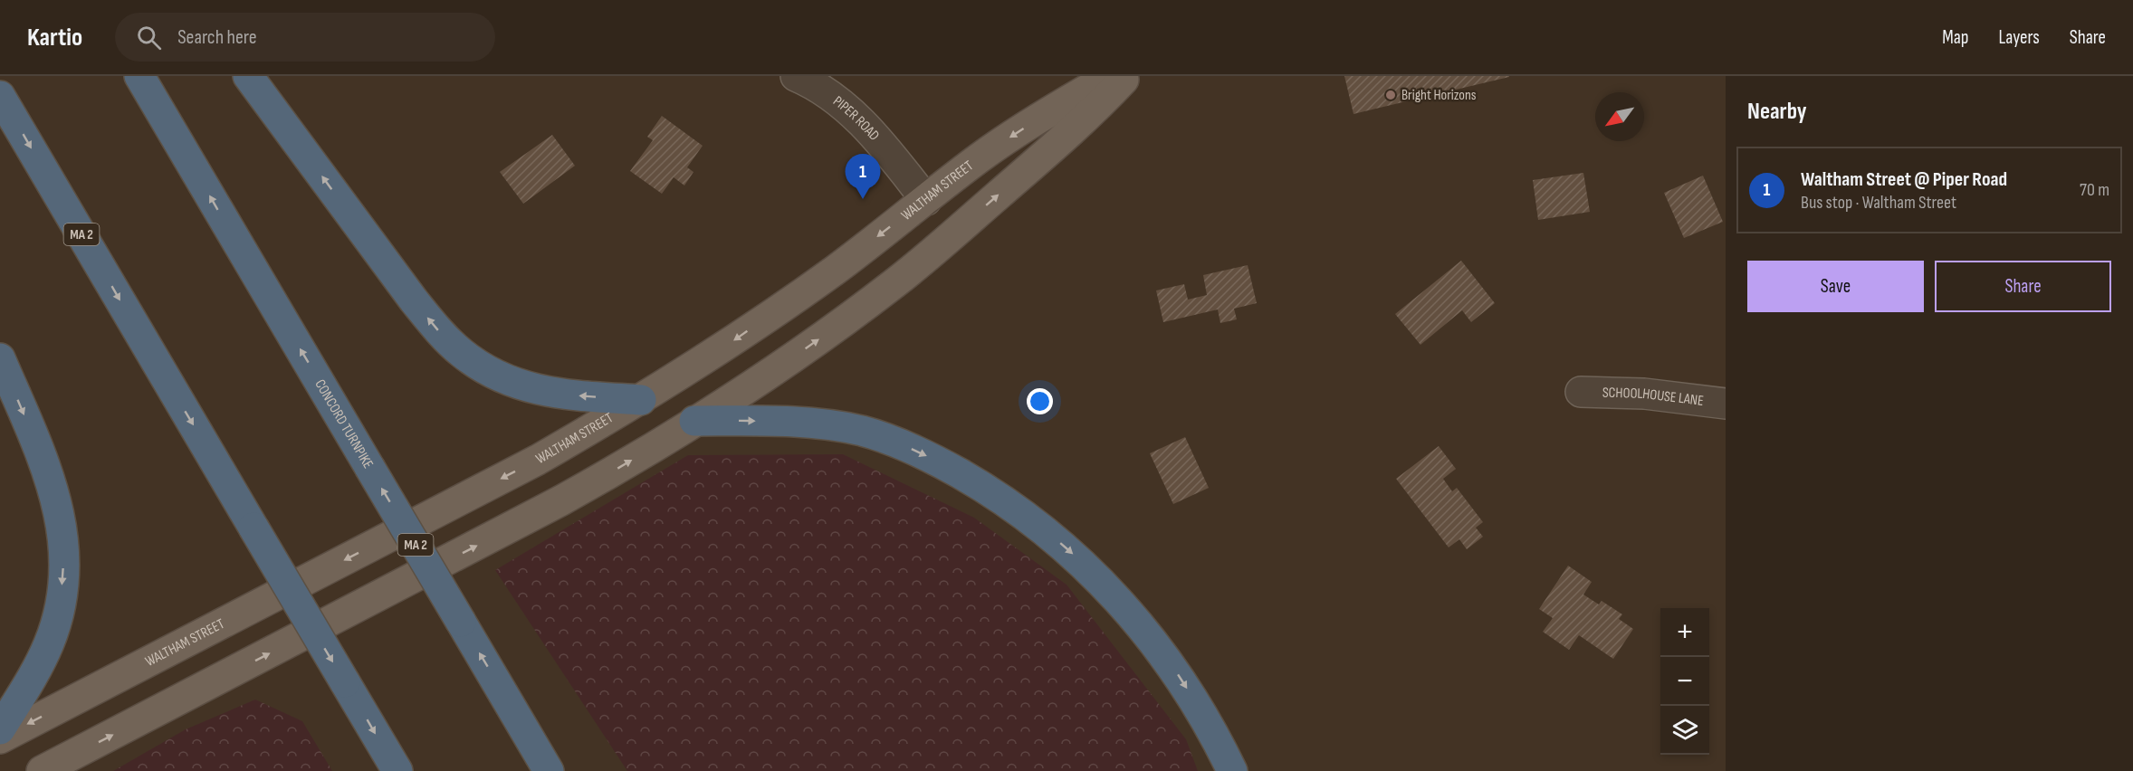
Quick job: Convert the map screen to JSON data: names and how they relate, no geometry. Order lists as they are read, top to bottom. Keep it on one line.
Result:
{"streets":{"highway":["MA 2","CONCORD TURNPIKE"],"main road":["WALTHAM STREET"],"street":["PIPER ROAD","SCHOOLHOUSE LANE"]},"crossings":[["PIPER ROAD","WALTHAM STREET"]],"places":["Bright Horizons"],"north":"bottom left","page":{"header":"Kartio","search":"Search here","nav":["Map","Layers","Share"],"heading":"Nearby","list":[{"mark":"1","name":"Waltham Street @ Piper Road","note":"Bus stop · Waltham Street","value":"70 m"}],"pins":"1","buttons":["Save","Share"],"map_buttons":["+","−"]}}
